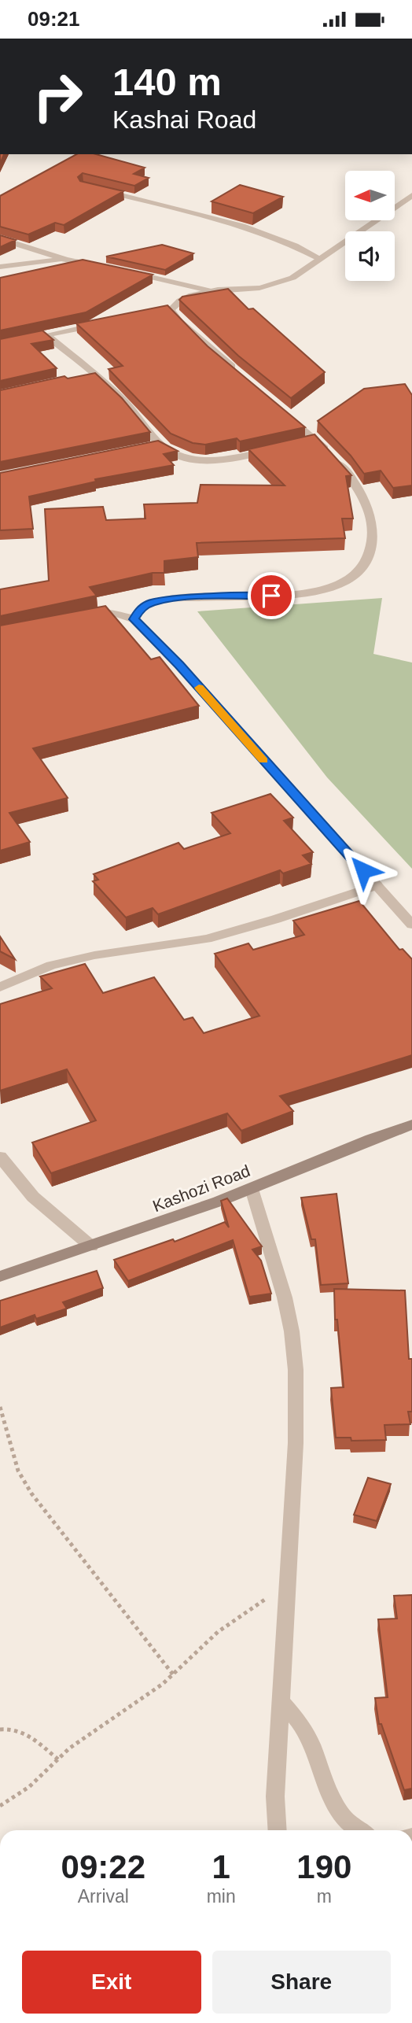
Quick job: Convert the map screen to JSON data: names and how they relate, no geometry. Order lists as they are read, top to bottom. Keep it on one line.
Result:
{"streets":{"main road":["Kashozi Road"]},"north":"left","page":{"status":"09:21","turn":["140 m","Kashai Road"],"eta":["09:22","Arrival","1","min","190","m"],"buttons":["Exit","Share"]}}
